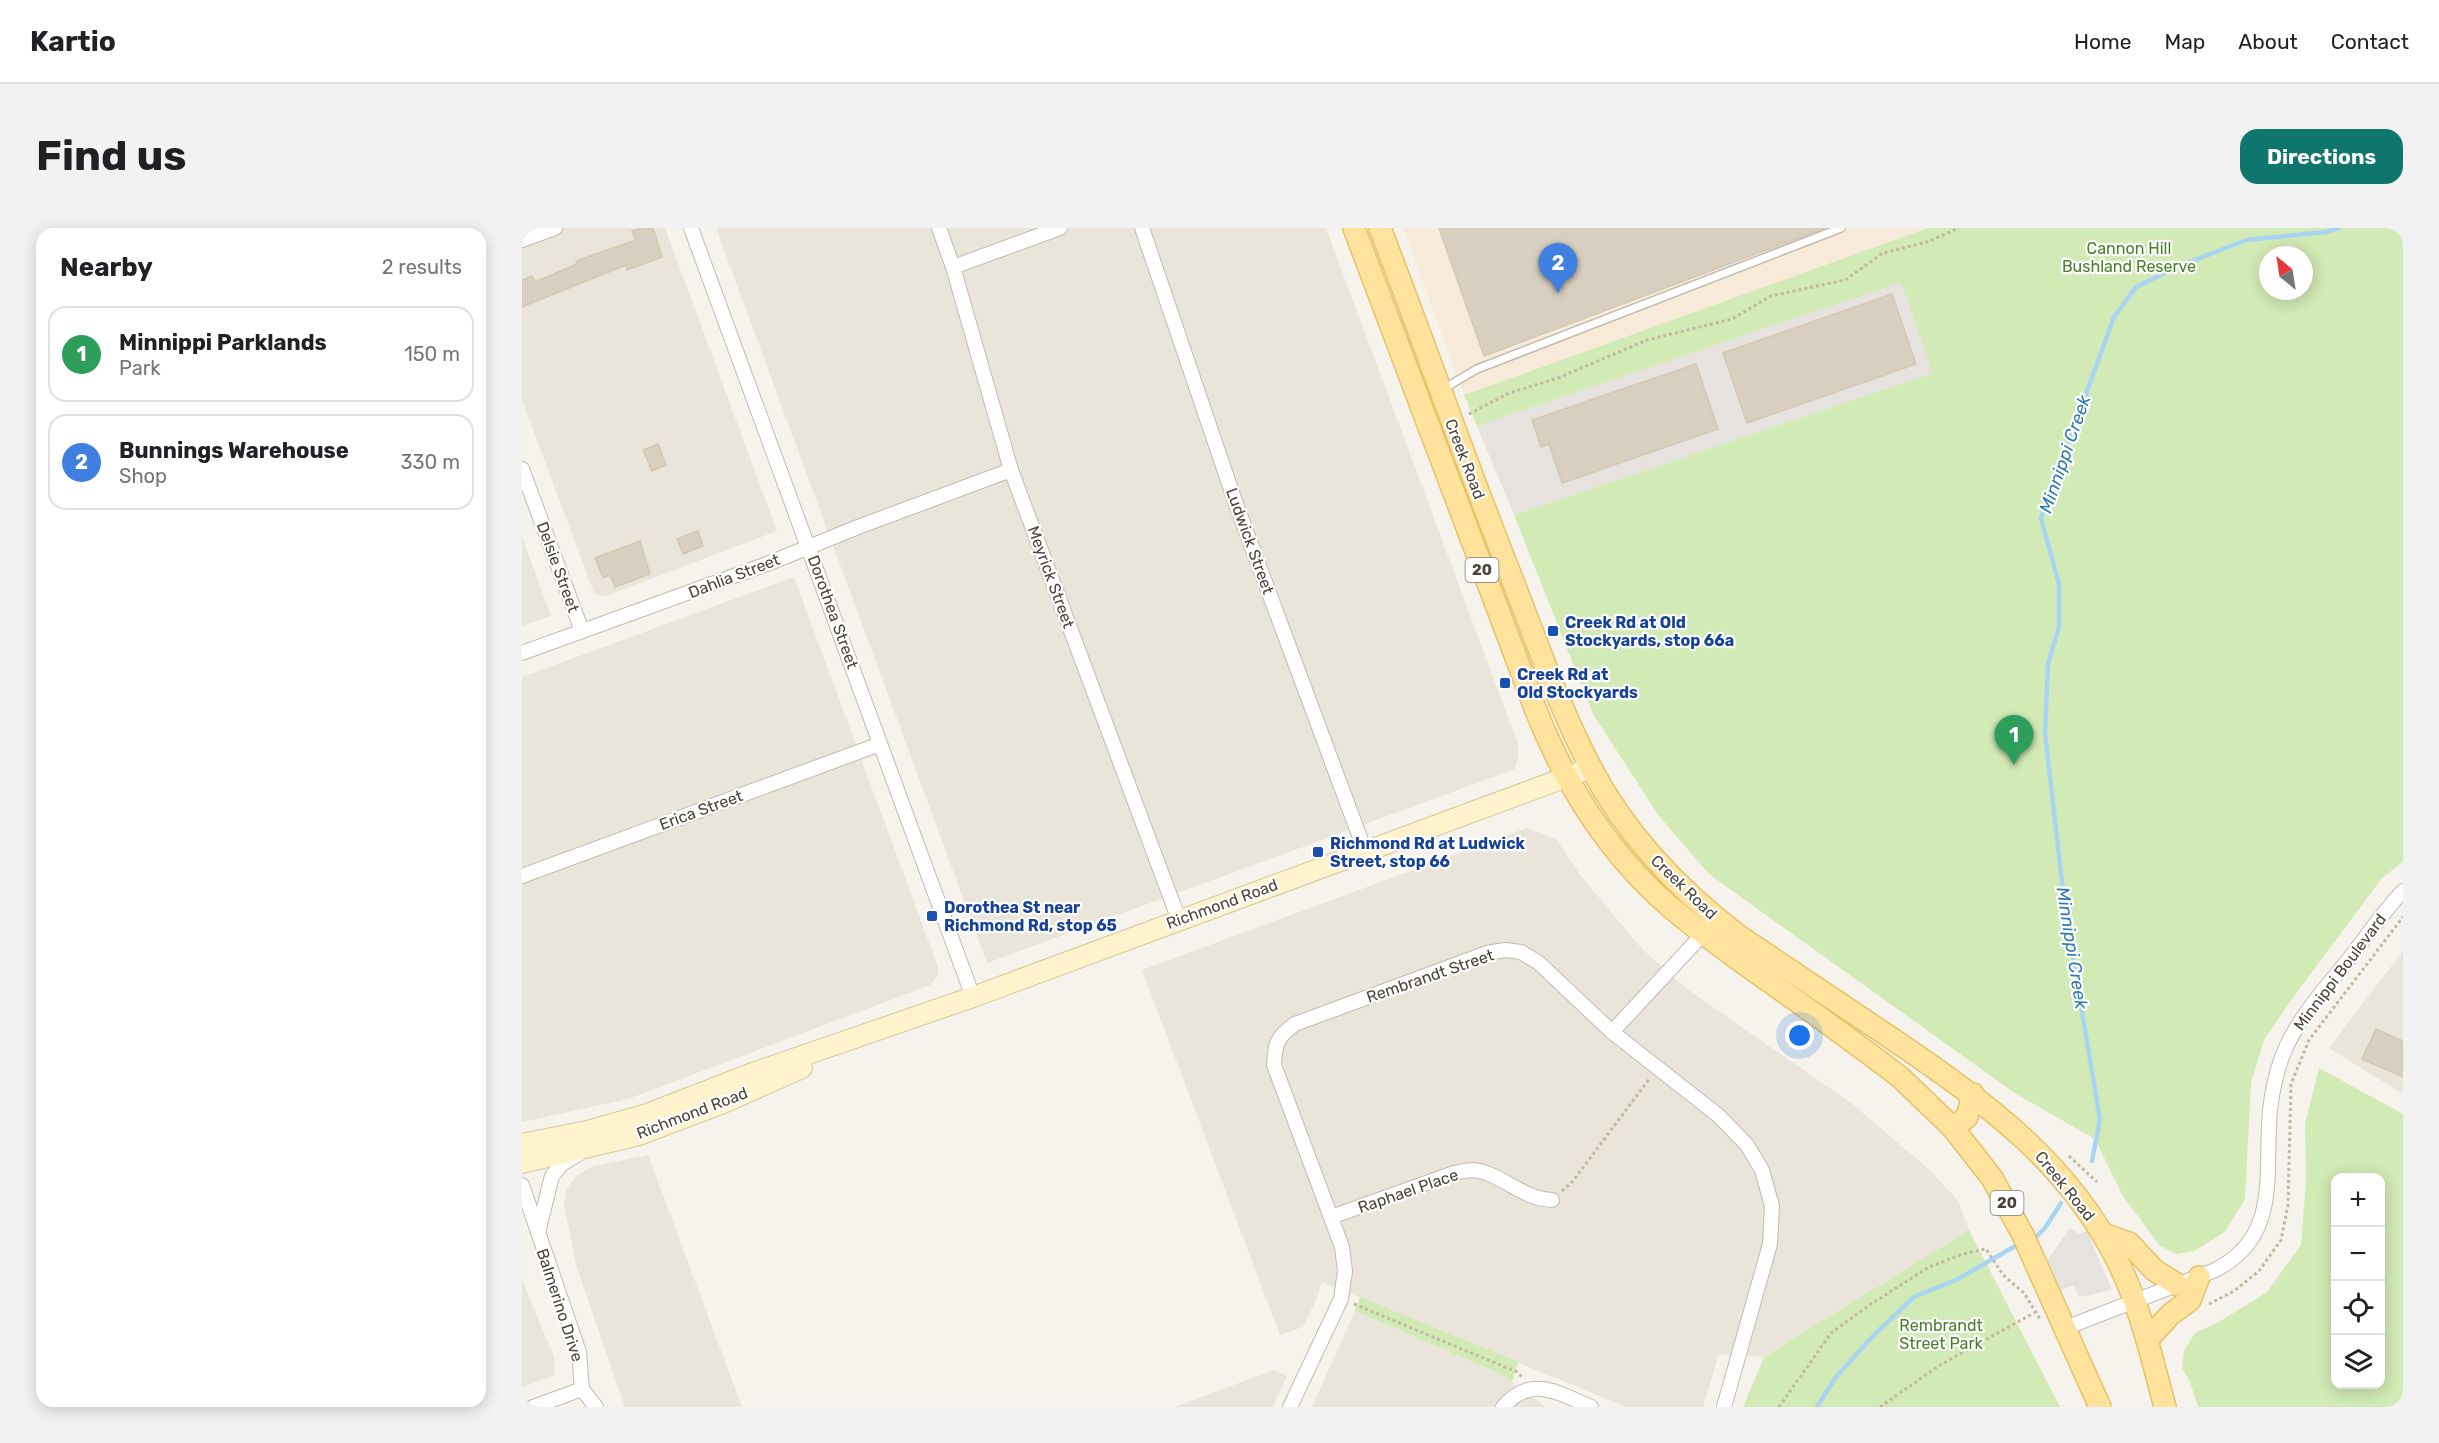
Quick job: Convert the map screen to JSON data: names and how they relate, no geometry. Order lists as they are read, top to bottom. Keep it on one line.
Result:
{"streets":{"main road":["Creek Road","20","Richmond Road"],"street":["Ludwick Street","Delsie Street","Dahlia Street","Meyrick Street","Dorothea Street","Erica Street","Minnippi Boulevard","Rembrandt Street","Raphael Place","Balmerino Drive"]},"crossings":[["Creek Road","Richmond Road"],["Creek Road","Minnippi Boulevard"],["Ludwick Street","Richmond Road"],["Delsie Street","Dahlia Street"],["Dahlia Street","Meyrick Street"],["Dahlia Street","Dorothea Street"],["Meyrick Street","Richmond Road"],["Dorothea Street","Erica Street"],["Dorothea Street","Richmond Road"],["Richmond Road","Balmerino Drive"],["Rembrandt Street","Raphael Place"]],"water":["Minnippi Creek"],"parks":["Cannon Hill Bushland Reserve","Rembrandt Street Park"],"places":{"transit":["Creek Rd at Old Stockyards, stop 66a","Creek Rd at Old Stockyards","Richmond Rd at Ludwick Street, stop 66","Dorothea St near Richmond Rd, stop 65"]},"north":"top left","page":{"header":"Kartio","nav":["Home","Map","About","Contact"],"buttons":"Directions","title":"Find us","heading":["Nearby","2 results"],"pins":["2","1"],"list":[{"mark":"1","name":"Minnippi Parklands","note":"Park","value":"150 m"},{"mark":"2","name":"Bunnings Warehouse","note":"Shop","value":"330 m"}],"map_buttons":["+","−"]}}
